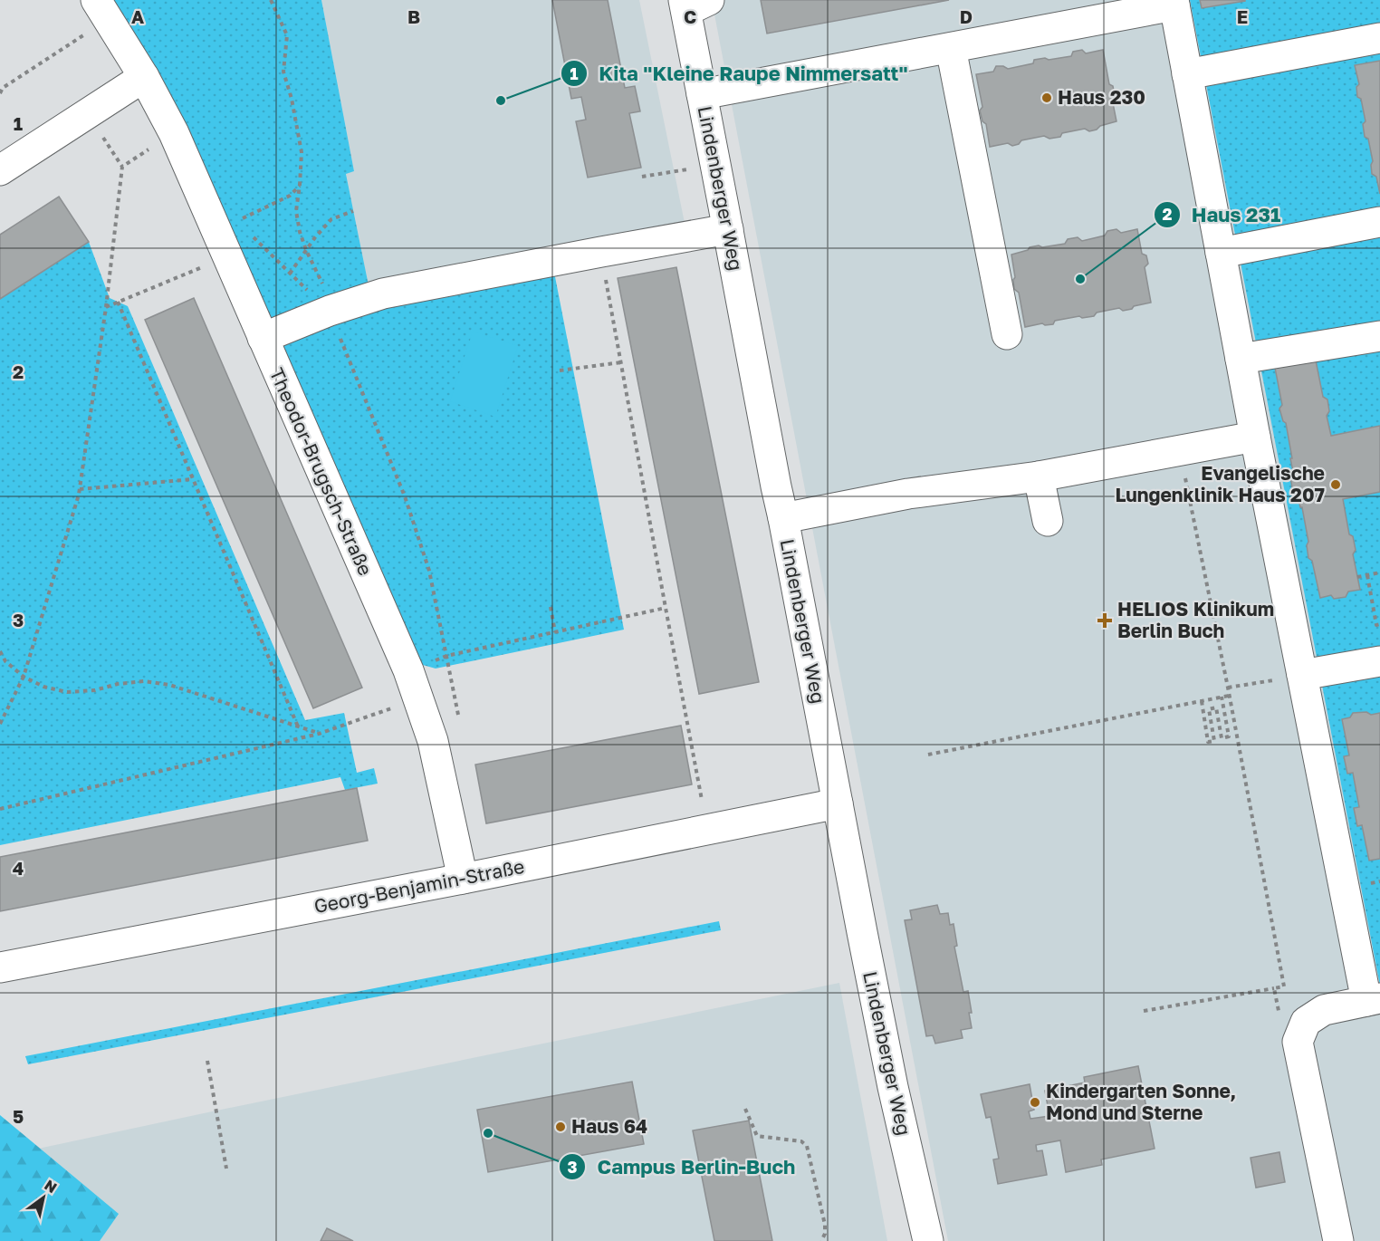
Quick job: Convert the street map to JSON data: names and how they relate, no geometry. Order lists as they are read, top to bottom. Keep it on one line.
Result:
{"streets":{"street":["Lindenberger Weg","Theodor-Brugsch-Straße","Georg-Benjamin-Straße"]},"crossings":[["Lindenberger Weg","Georg-Benjamin-Straße"],["Theodor-Brugsch-Straße","Georg-Benjamin-Straße"]],"places":{"other":["Haus 230","Kita \"Kleine Raupe Nimmersatt\"","Haus 231","Evangelische Lungenklinik Haus 207","Kindergarten Sonne, Mond und Sterne","Haus 64","Campus Berlin-Buch"],"health":["HELIOS Klinikum Berlin Buch"]},"north":"top right","grid":{"columns":["A","B","C","D","E"],"rows":["1","2","3","4","5"]}}
